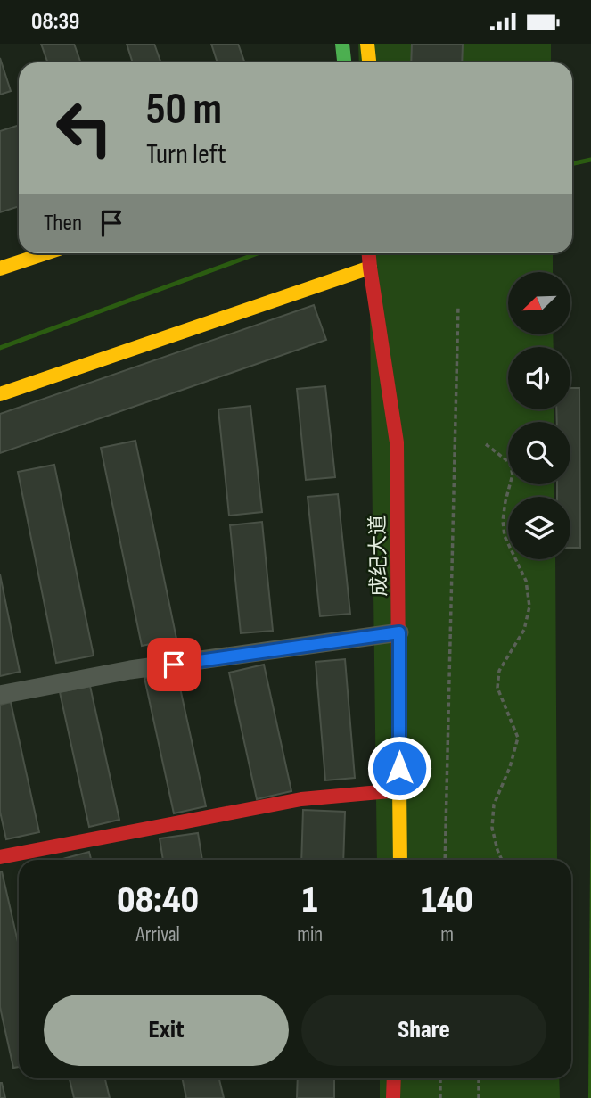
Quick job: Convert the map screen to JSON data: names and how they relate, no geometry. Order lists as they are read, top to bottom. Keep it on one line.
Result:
{"streets":{"main road":["成纪大道"]},"north":"bottom left","page":{"status":"08:39","turn":["50 m","Turn left"],"then":"Then","eta":["08:40","Arrival","1","min","140","m"],"buttons":["Exit","Share"]}}
